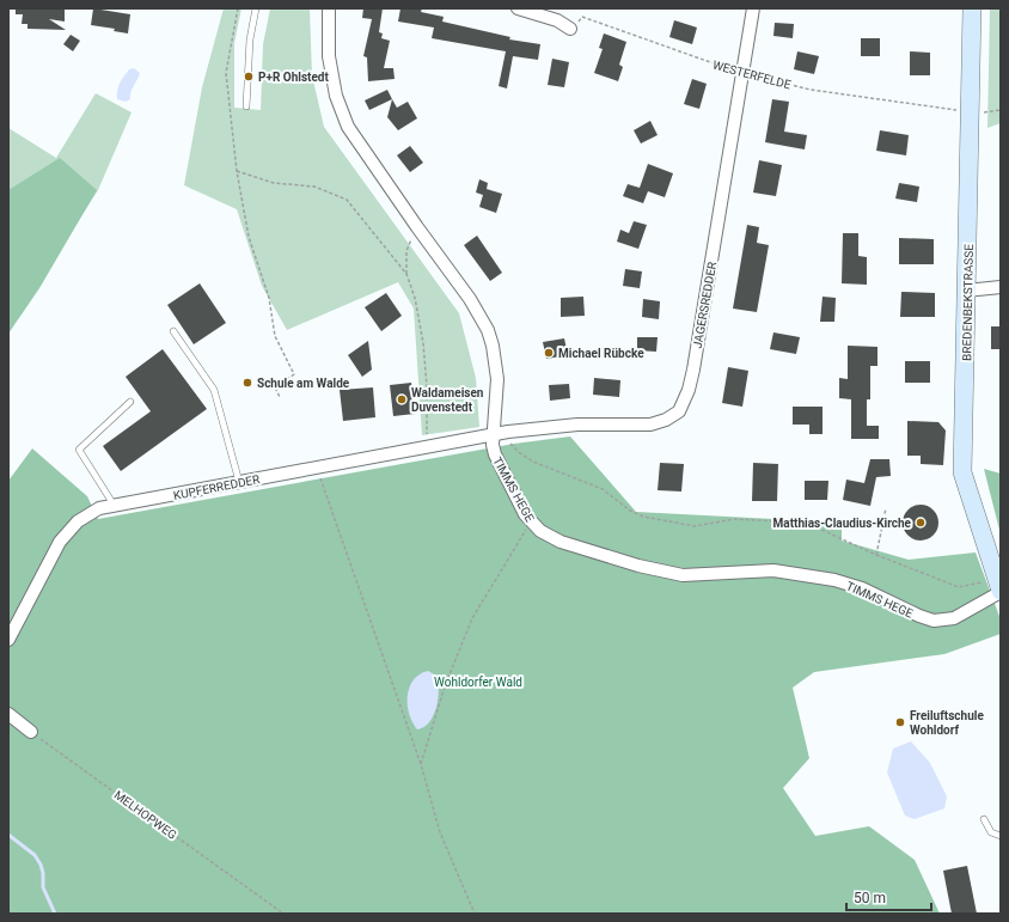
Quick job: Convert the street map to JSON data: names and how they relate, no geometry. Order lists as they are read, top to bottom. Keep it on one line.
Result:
{"streets":{"street":["BREDENBEKSTRASSE","JAGERSREDDER","KUPFERREDDER","TIMMS HEGE"],"path":["WESTERFELDE","MELHOPWEG"]},"crossings":[["WESTERFELDE","BREDENBEKSTRASSE"],["WESTERFELDE","JAGERSREDDER"],["BREDENBEKSTRASSE","TIMMS HEGE"],["JAGERSREDDER","KUPFERREDDER"],["JAGERSREDDER","TIMMS HEGE"],["KUPFERREDDER","TIMMS HEGE"]],"parks":["Wohldorfer Wald"],"places":["P+R Ohlstedt","Michael Rübcke","Schule am Walde","Waldameisen Duvenstedt","Matthias-Claudius-Kirche","Freiluftschule Wohldorf"],"scale_bar":"50 m"}
